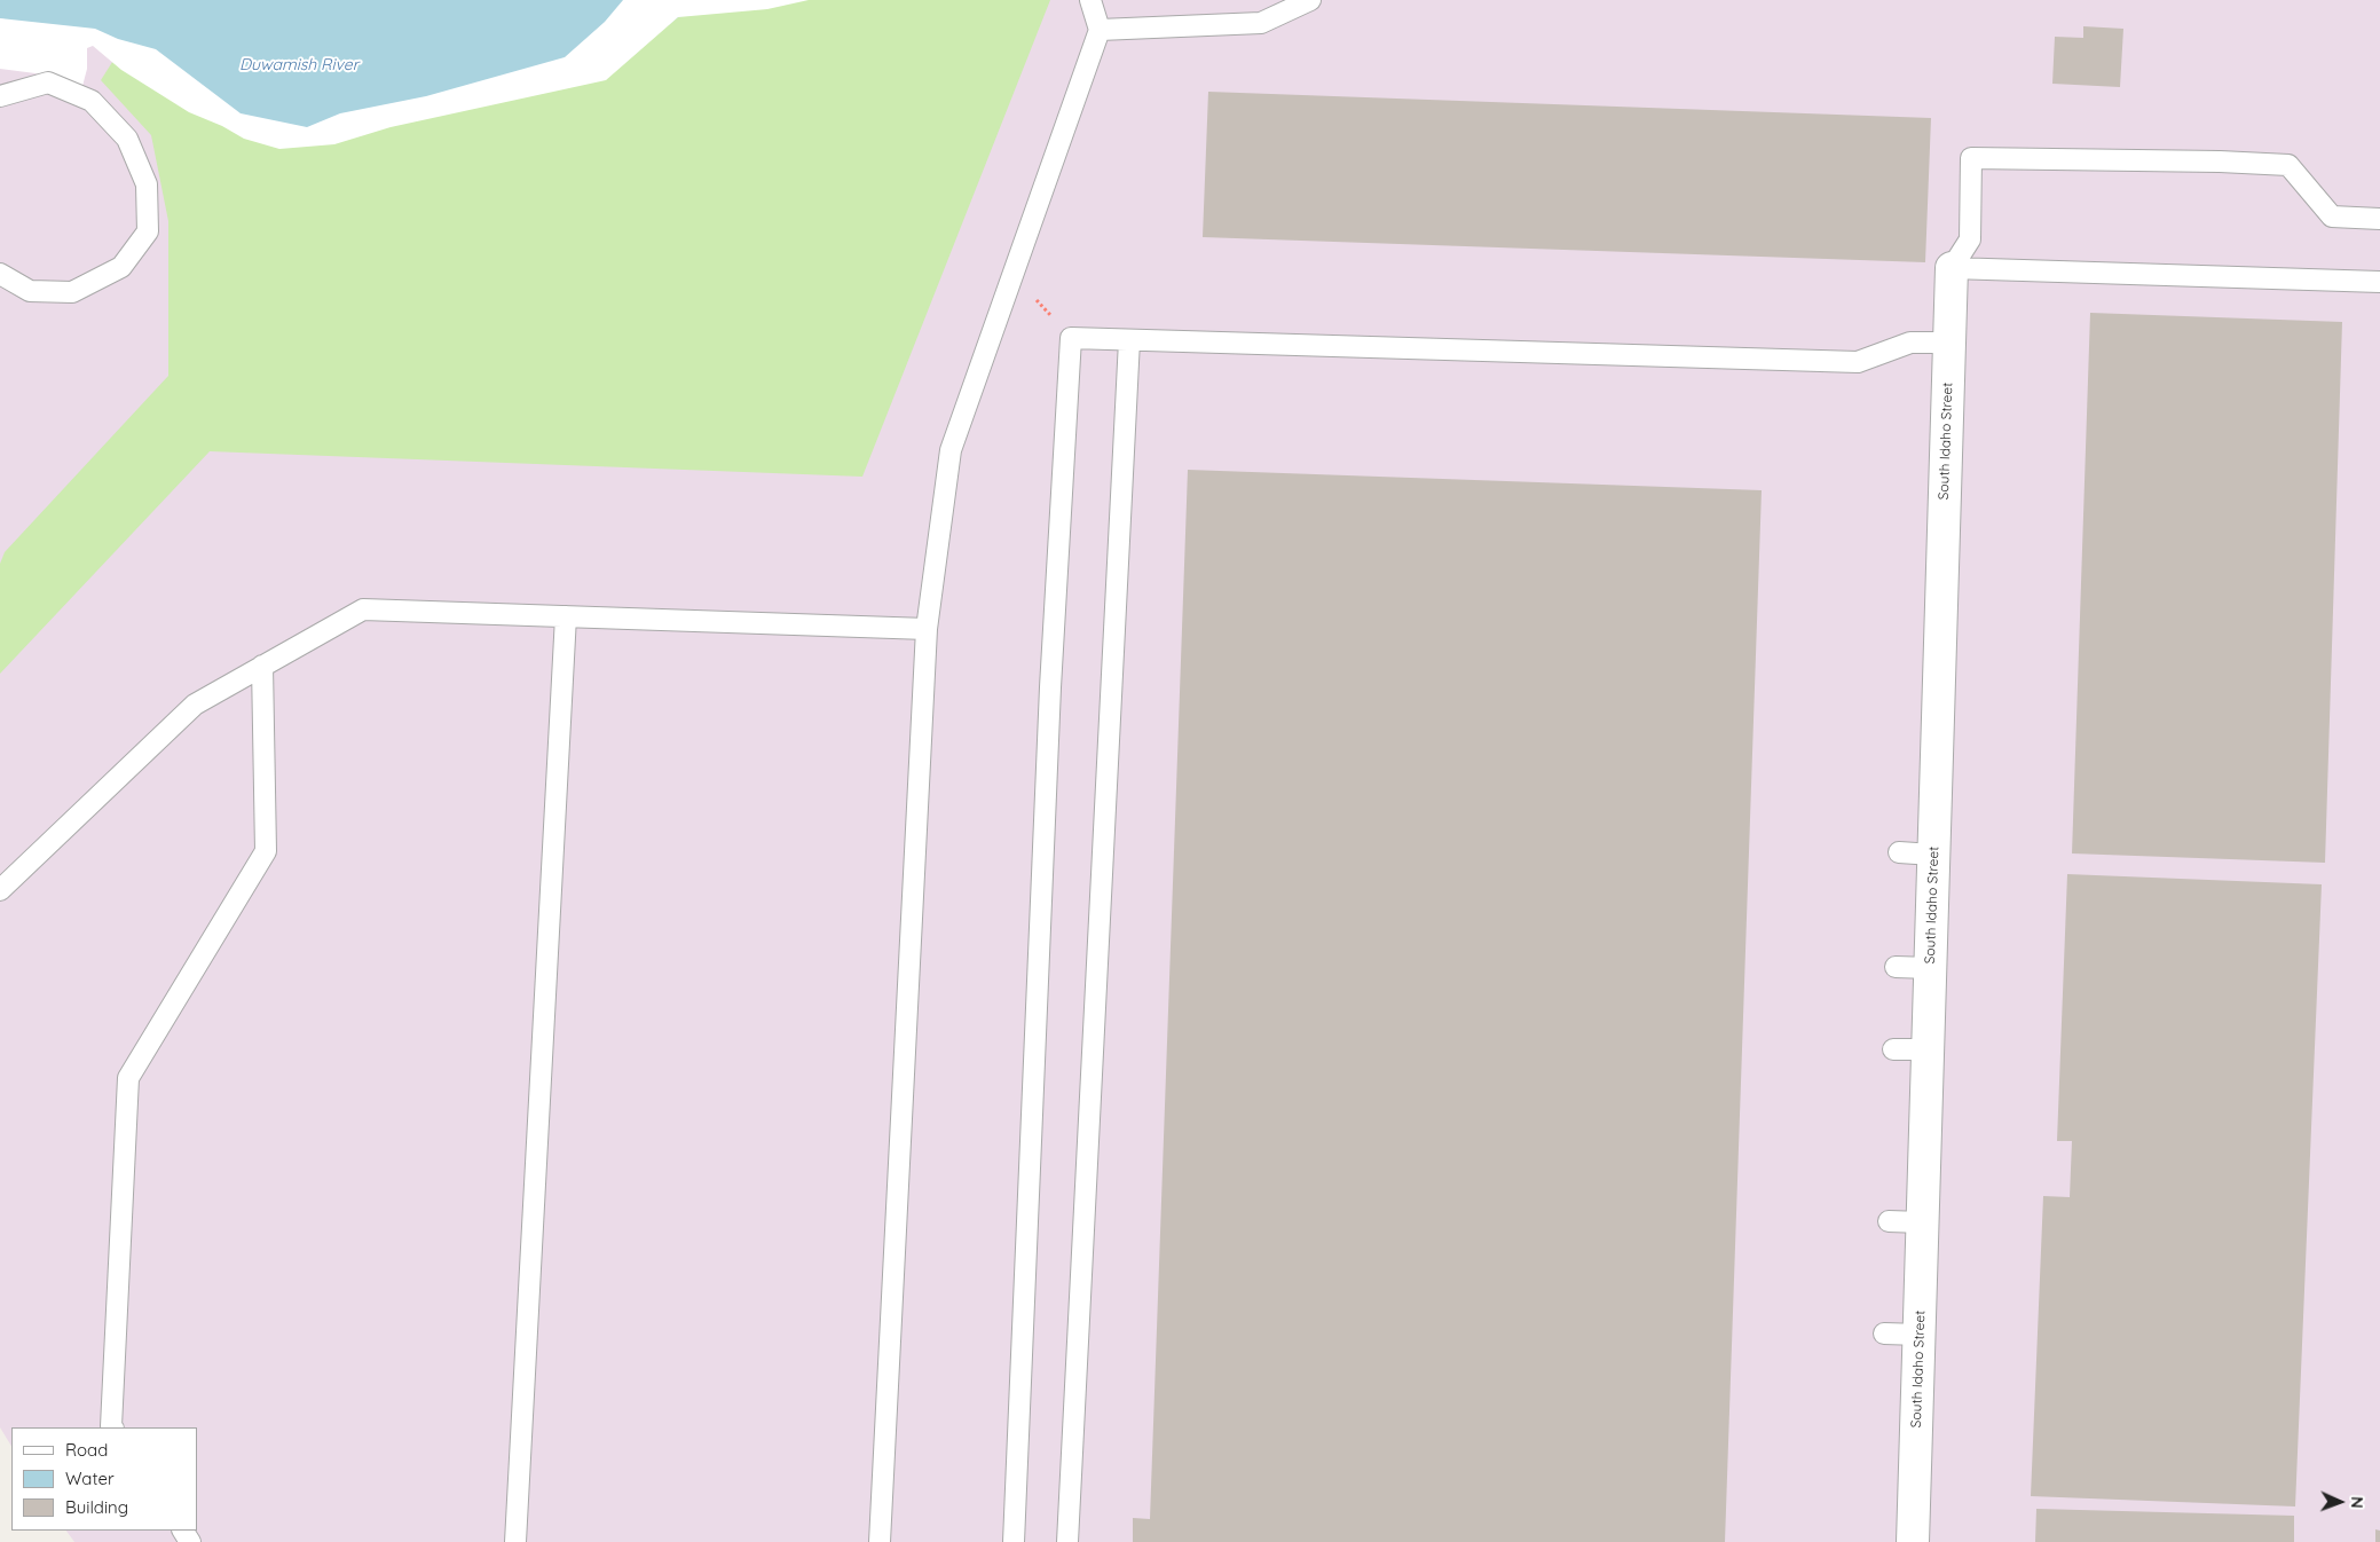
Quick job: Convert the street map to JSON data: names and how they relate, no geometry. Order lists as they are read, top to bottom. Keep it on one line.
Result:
{"streets":{"street":["South Idaho Street"]},"water":["Duwamish River"],"legend":["Road","Water","Building"],"north":"right"}
